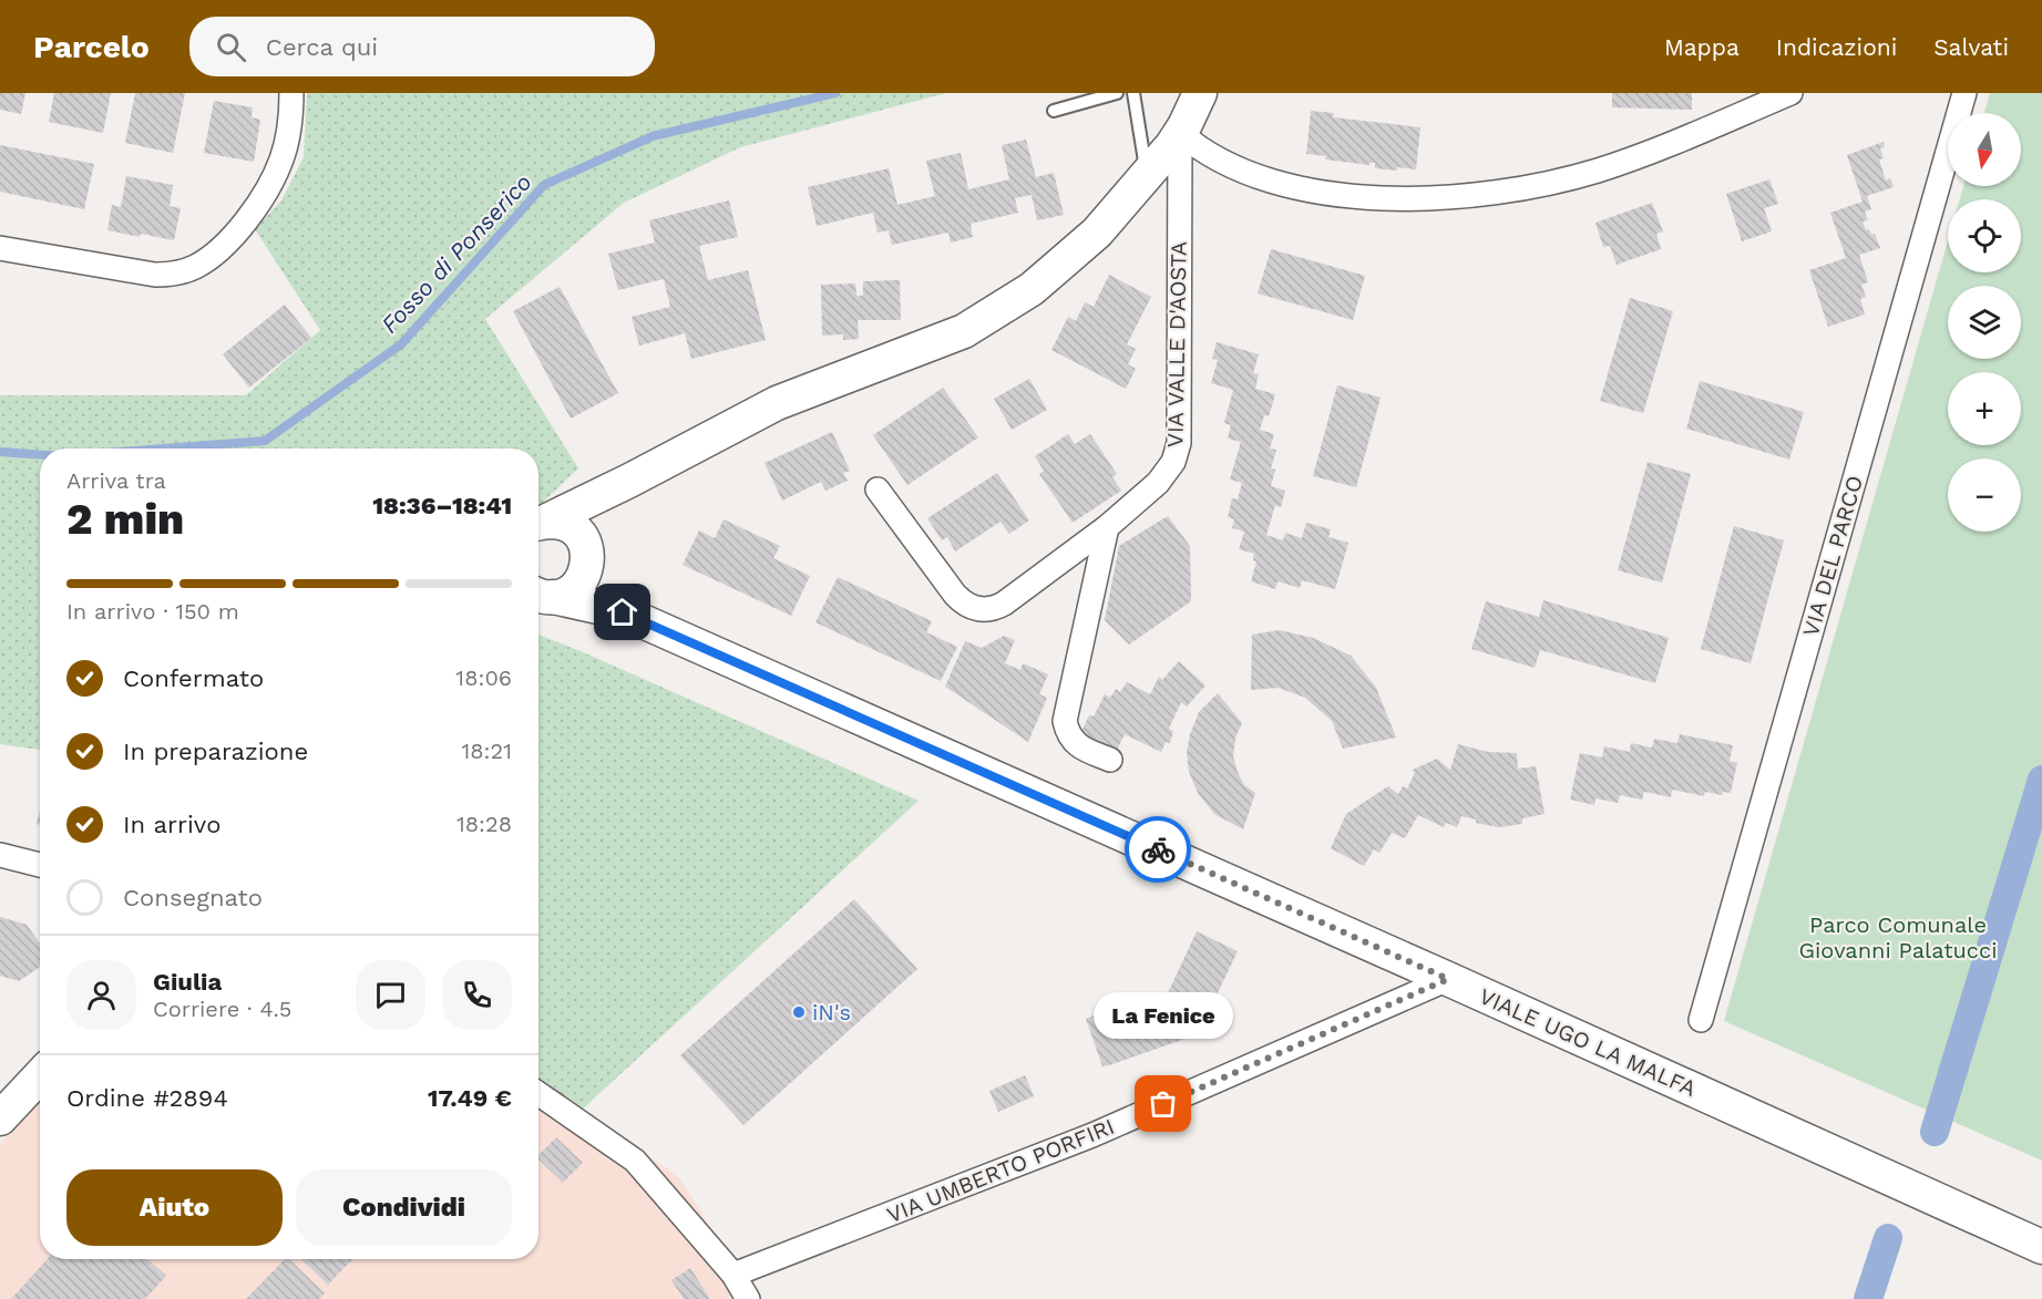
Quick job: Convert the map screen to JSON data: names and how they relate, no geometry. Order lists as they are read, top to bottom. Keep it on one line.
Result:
{"streets":{"street":["VIA VALLE D'AOSTA","VIA DEL PARCO","VIALE UGO LA MALFA","VIA UMBERTO PORFIRI"]},"crossings":[["VIALE UGO LA MALFA","VIA UMBERTO PORFIRI"]],"water":["Fosso di Ponserico"],"parks":["Parco Comunale Giovanni Palatucci"],"places":["iN's","La Fenice"],"north":"bottom","page":{"header":"Parcelo","search":"Cerca qui","nav":["Mappa","Indicazioni","Salvati"],"map_buttons":["+","−"],"heading":["2 min","Arriva tra","18:36–18:41"],"panel":["Giulia","Corriere · 4.5","Ordine #2894","17.49 €"],"bar":"In arrivo · 150 m","list":[["Confermato","18:06"],["In preparazione","18:21"],["In arrivo","18:28"],"Consegnato"],"bubble":"La Fenice","buttons":["Aiuto","Condividi"]}}
